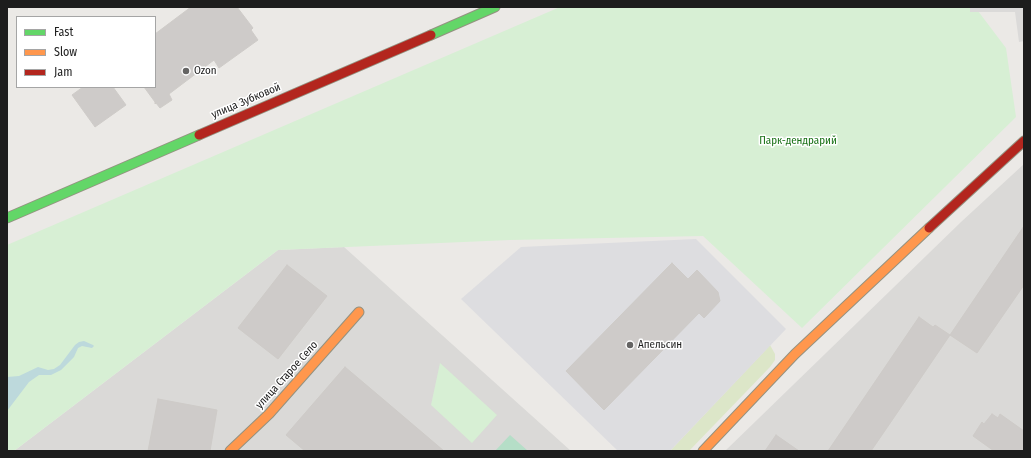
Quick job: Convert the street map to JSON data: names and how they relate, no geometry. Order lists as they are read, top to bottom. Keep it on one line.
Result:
{"streets":{"street":["улица Зубковой","улица Старое Село"]},"parks":["Парк-дендрарий"],"places":["Ozon","Апельсин"],"legend":["Fast","Slow","Jam"]}
